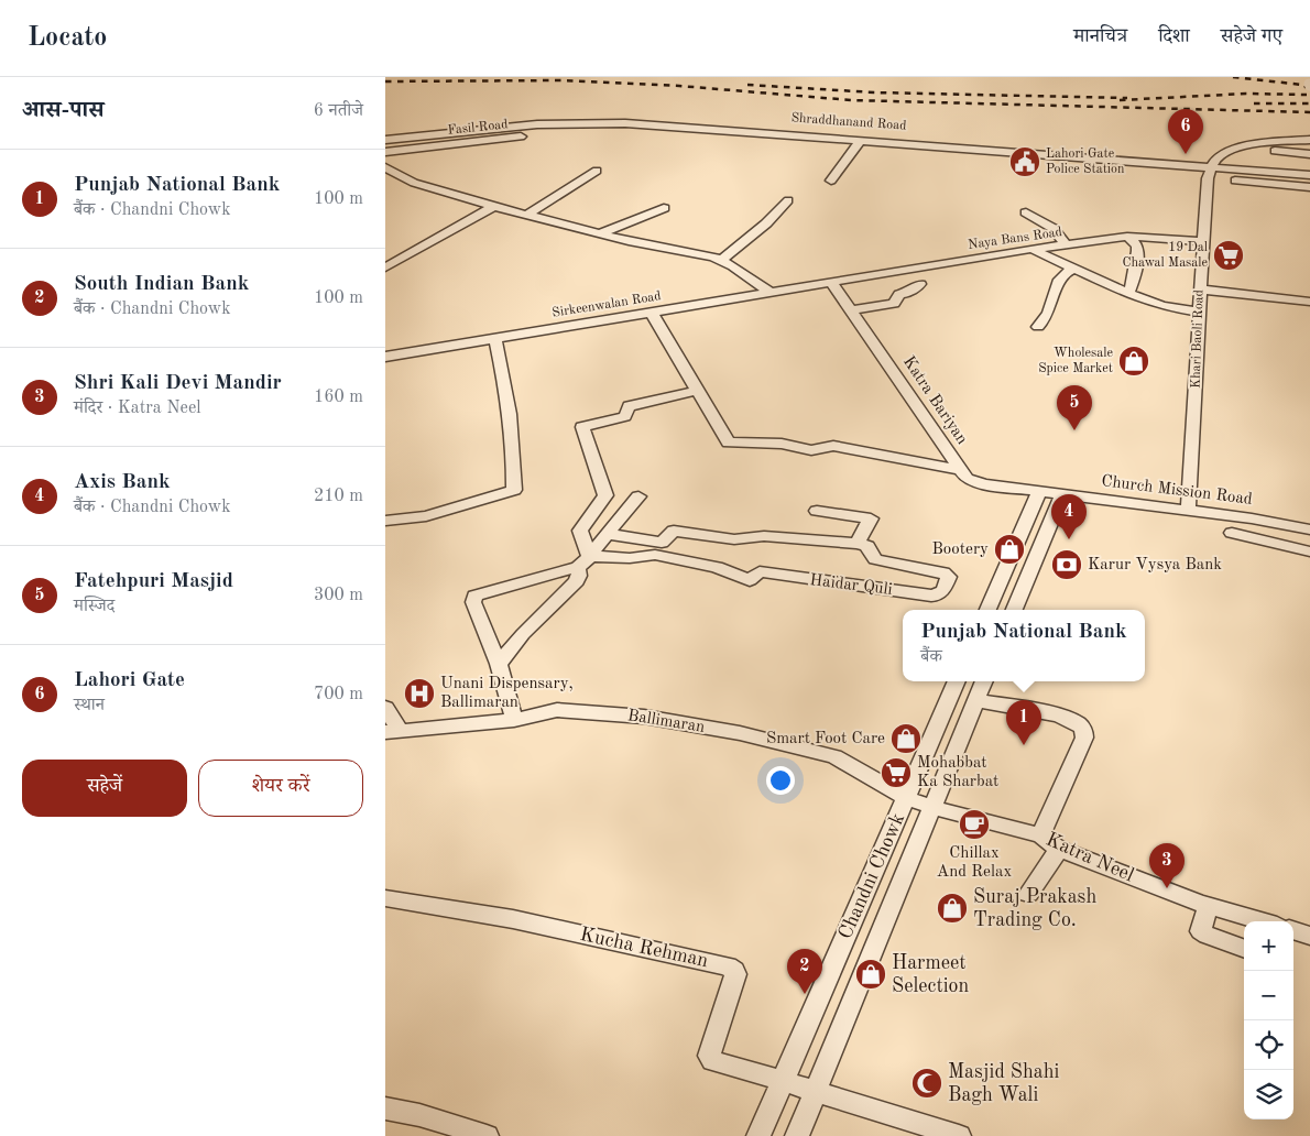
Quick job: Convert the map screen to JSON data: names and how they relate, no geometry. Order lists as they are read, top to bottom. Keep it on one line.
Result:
{"streets":{"street":["Shraddhanand Road","Fasil Road","Naya Bans Road","Sirkeenwalan Road","Khari Baoli Road","Katra Bariyan","Church Mission Road","Haidar Quli","Ballimaran","Katra Neel","Chandni Chowk","Kucha Rehman"]},"crossings":[["Shraddhanand Road","Khari Baoli Road"],["Naya Bans Road","Sirkeenwalan Road"],["Naya Bans Road","Khari Baoli Road"],["Naya Bans Road","Katra Bariyan"],["Sirkeenwalan Road","Katra Bariyan"],["Khari Baoli Road","Church Mission Road"],["Katra Bariyan","Church Mission Road"],["Ballimaran","Katra Neel"],["Ballimaran","Chandni Chowk"],["Katra Neel","Chandni Chowk"],["Chandni Chowk","Kucha Rehman"]],"places":{"public building":["Lahori Gate Police Station"],"supermarket":["19 Dal Chawal Masale","Mohabbat Ka Sharbat"],"shop":["Wholesale Spice Market","Bootery","Smart Foot Care","Suraj Prakash Trading Co.","Harmeet Selection"],"bank":["Karur Vysya Bank"],"hospital":["Unani Dispensary, Ballimaran"],"cafe":["Chillax And Relax"],"mosque":["Masjid Shahi Bagh Wali"]},"page":{"header":"Locato","nav":["मानचित्र","दिशा","सहेजे गए"],"heading":["आस-पास","6 नतीजे"],"pins":["6","5","4","1","3","2"],"list":[{"mark":"1","name":"Punjab National Bank","note":"बैंक · Chandni Chowk","value":"100 m"},{"mark":"2","name":"South Indian Bank","note":"बैंक · Chandni Chowk","value":"100 m"},{"mark":"3","name":"Shri Kali Devi Mandir","note":"मंदिर · Katra Neel","value":"160 m"},{"mark":"4","name":"Axis Bank","note":"बैंक · Chandni Chowk","value":"210 m"},{"mark":"5","name":"Fatehpuri Masjid","note":"मस्जिद","value":"300 m"},{"mark":"6","name":"Lahori Gate","note":"स्थान","value":"700 m"}],"popup":["Punjab National Bank","बैंक"],"buttons":["सहेजें","शेयर करें"],"map_buttons":["+","−"]}}
